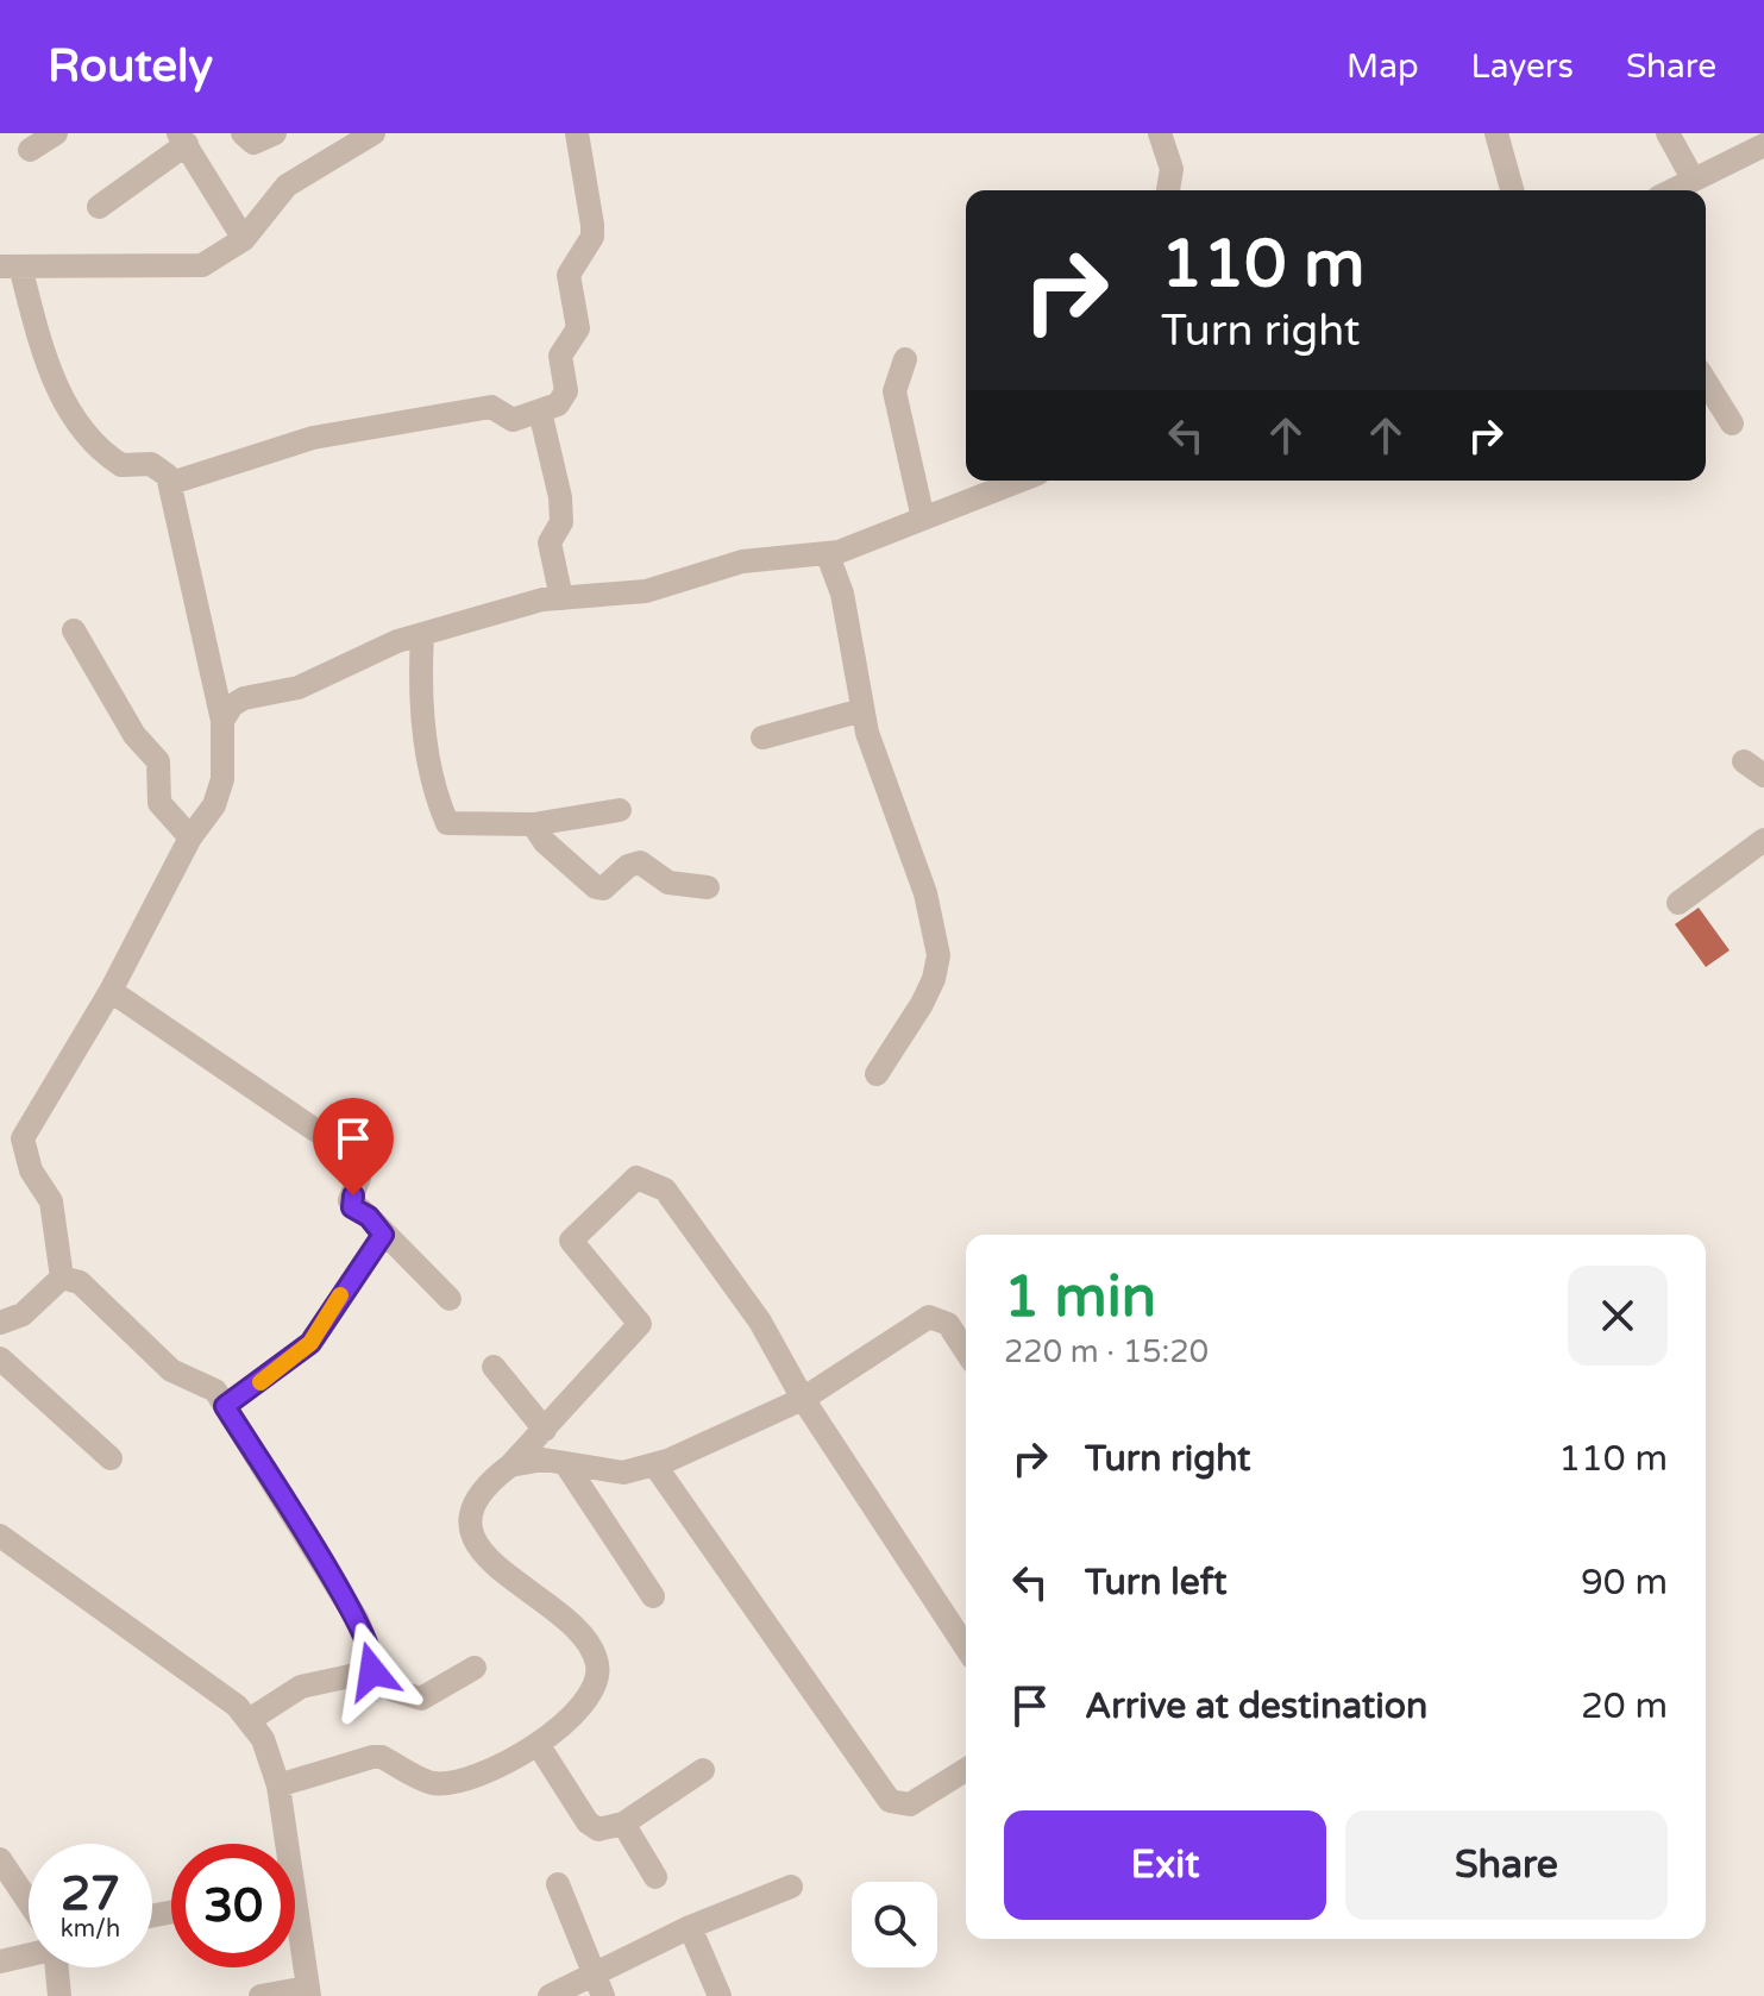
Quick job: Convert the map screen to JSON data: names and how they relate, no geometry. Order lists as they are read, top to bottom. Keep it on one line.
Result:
{"page":{"header":"Routely","nav":["Map","Layers","Share"],"turn":["110 m","Turn right"],"heading":["1 min","220 m · 15:20"],"list":[{"name":"Turn right","value":"110 m"},{"name":"Turn left","value":"90 m"},{"name":"Arrive at destination","value":"20 m"}],"buttons":["Exit","Share"],"speed":"27 km/h","limit":"30"}}
